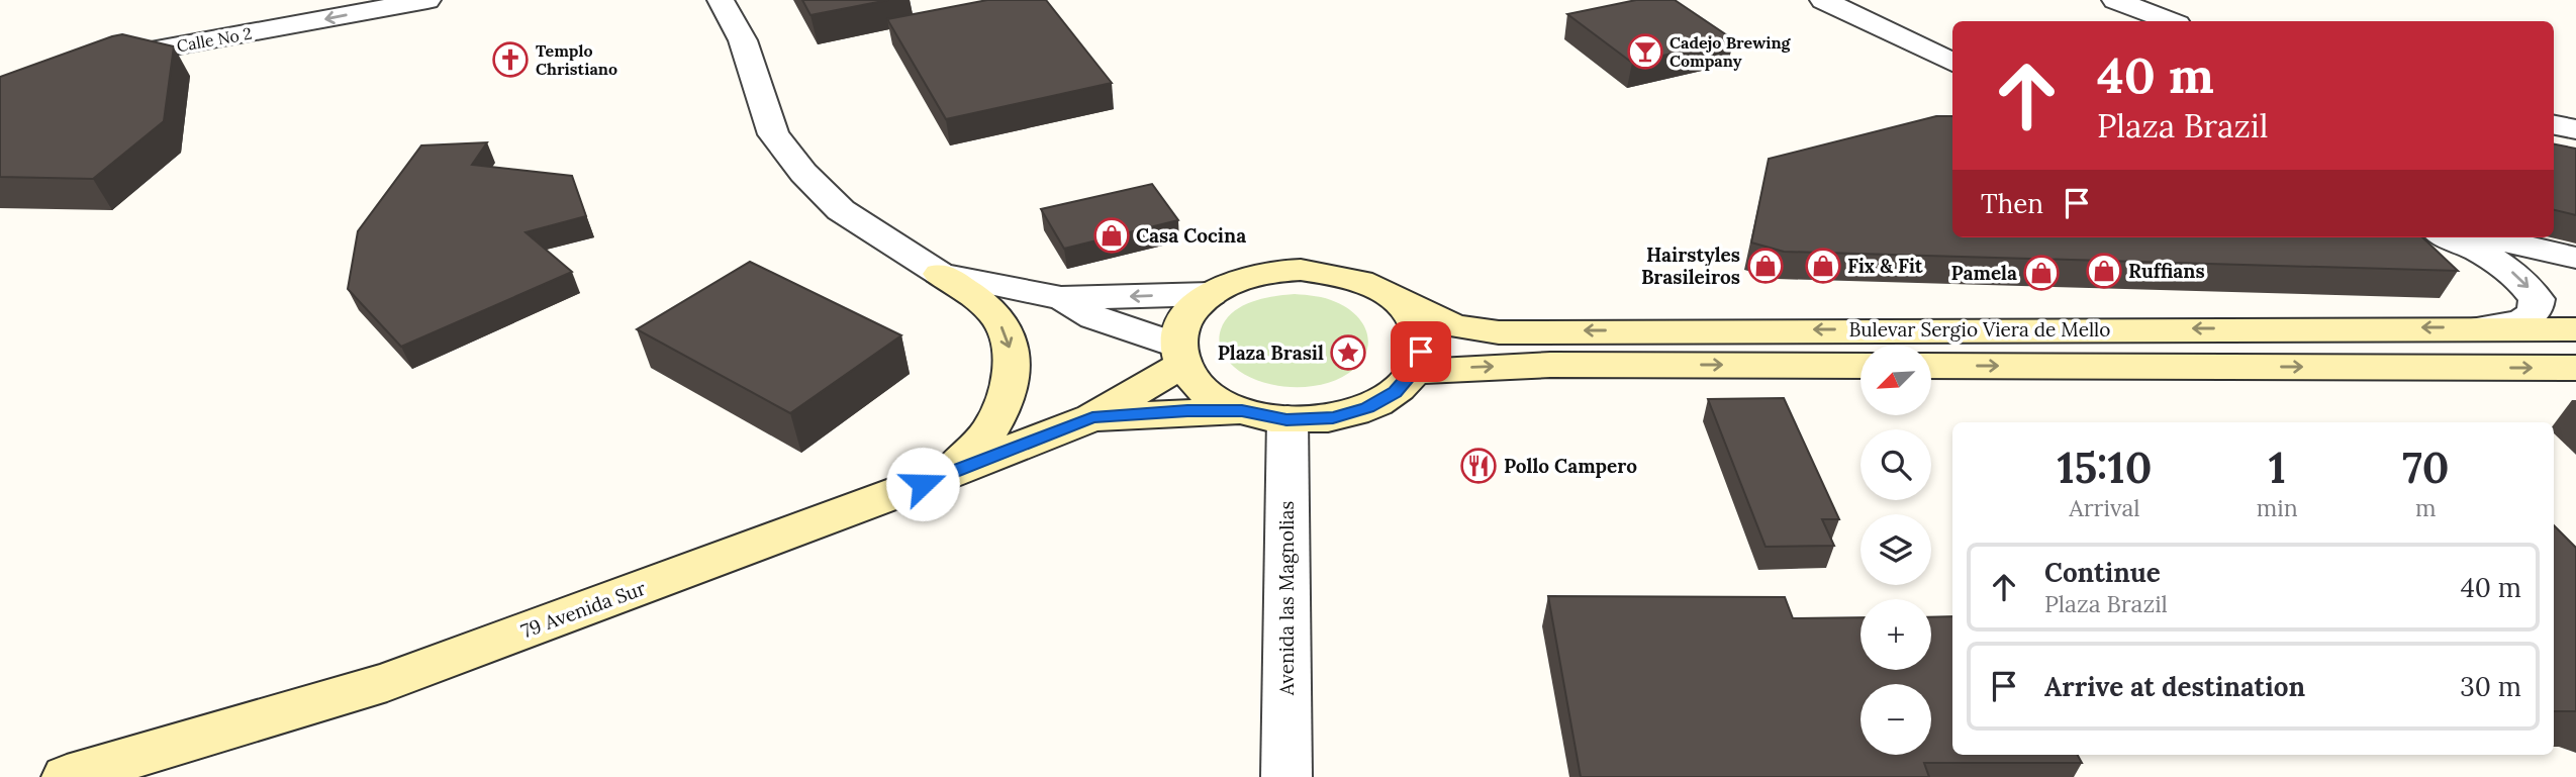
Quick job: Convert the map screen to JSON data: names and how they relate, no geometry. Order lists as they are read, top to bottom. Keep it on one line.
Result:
{"streets":{"main road":["Bulevar Sergio Viera de Mello","79 Avenida Sur"],"street":["Calle No 2","Avenida las Magnolias"]},"crossings":[["Bulevar Sergio Viera de Mello","Avenida las Magnolias"],["Bulevar Sergio Viera de Mello","79 Avenida Sur"],["Avenida las Magnolias","79 Avenida Sur"]],"one_way":["Calle No 2"],"places":{"bar":["Cadejo Brewing Company"],"church":["Templo Christiano"],"shop":["Casa Cocina","Hairstyles Brasileiros","Fix & Fit","Ruffians","Pamela"],"place":["Plaza Brasil"],"restaurant":["Pollo Campero"]},"north":"bottom left","page":{"turn":["40 m","Plaza Brazil"],"then":"Then","map_buttons":["+","−"],"eta":["15:10","Arrival","1","min","70","m"],"list":[{"name":"Continue","note":"Plaza Brazil","value":"40 m"},{"name":"Arrive at destination","value":"30 m"}]}}
